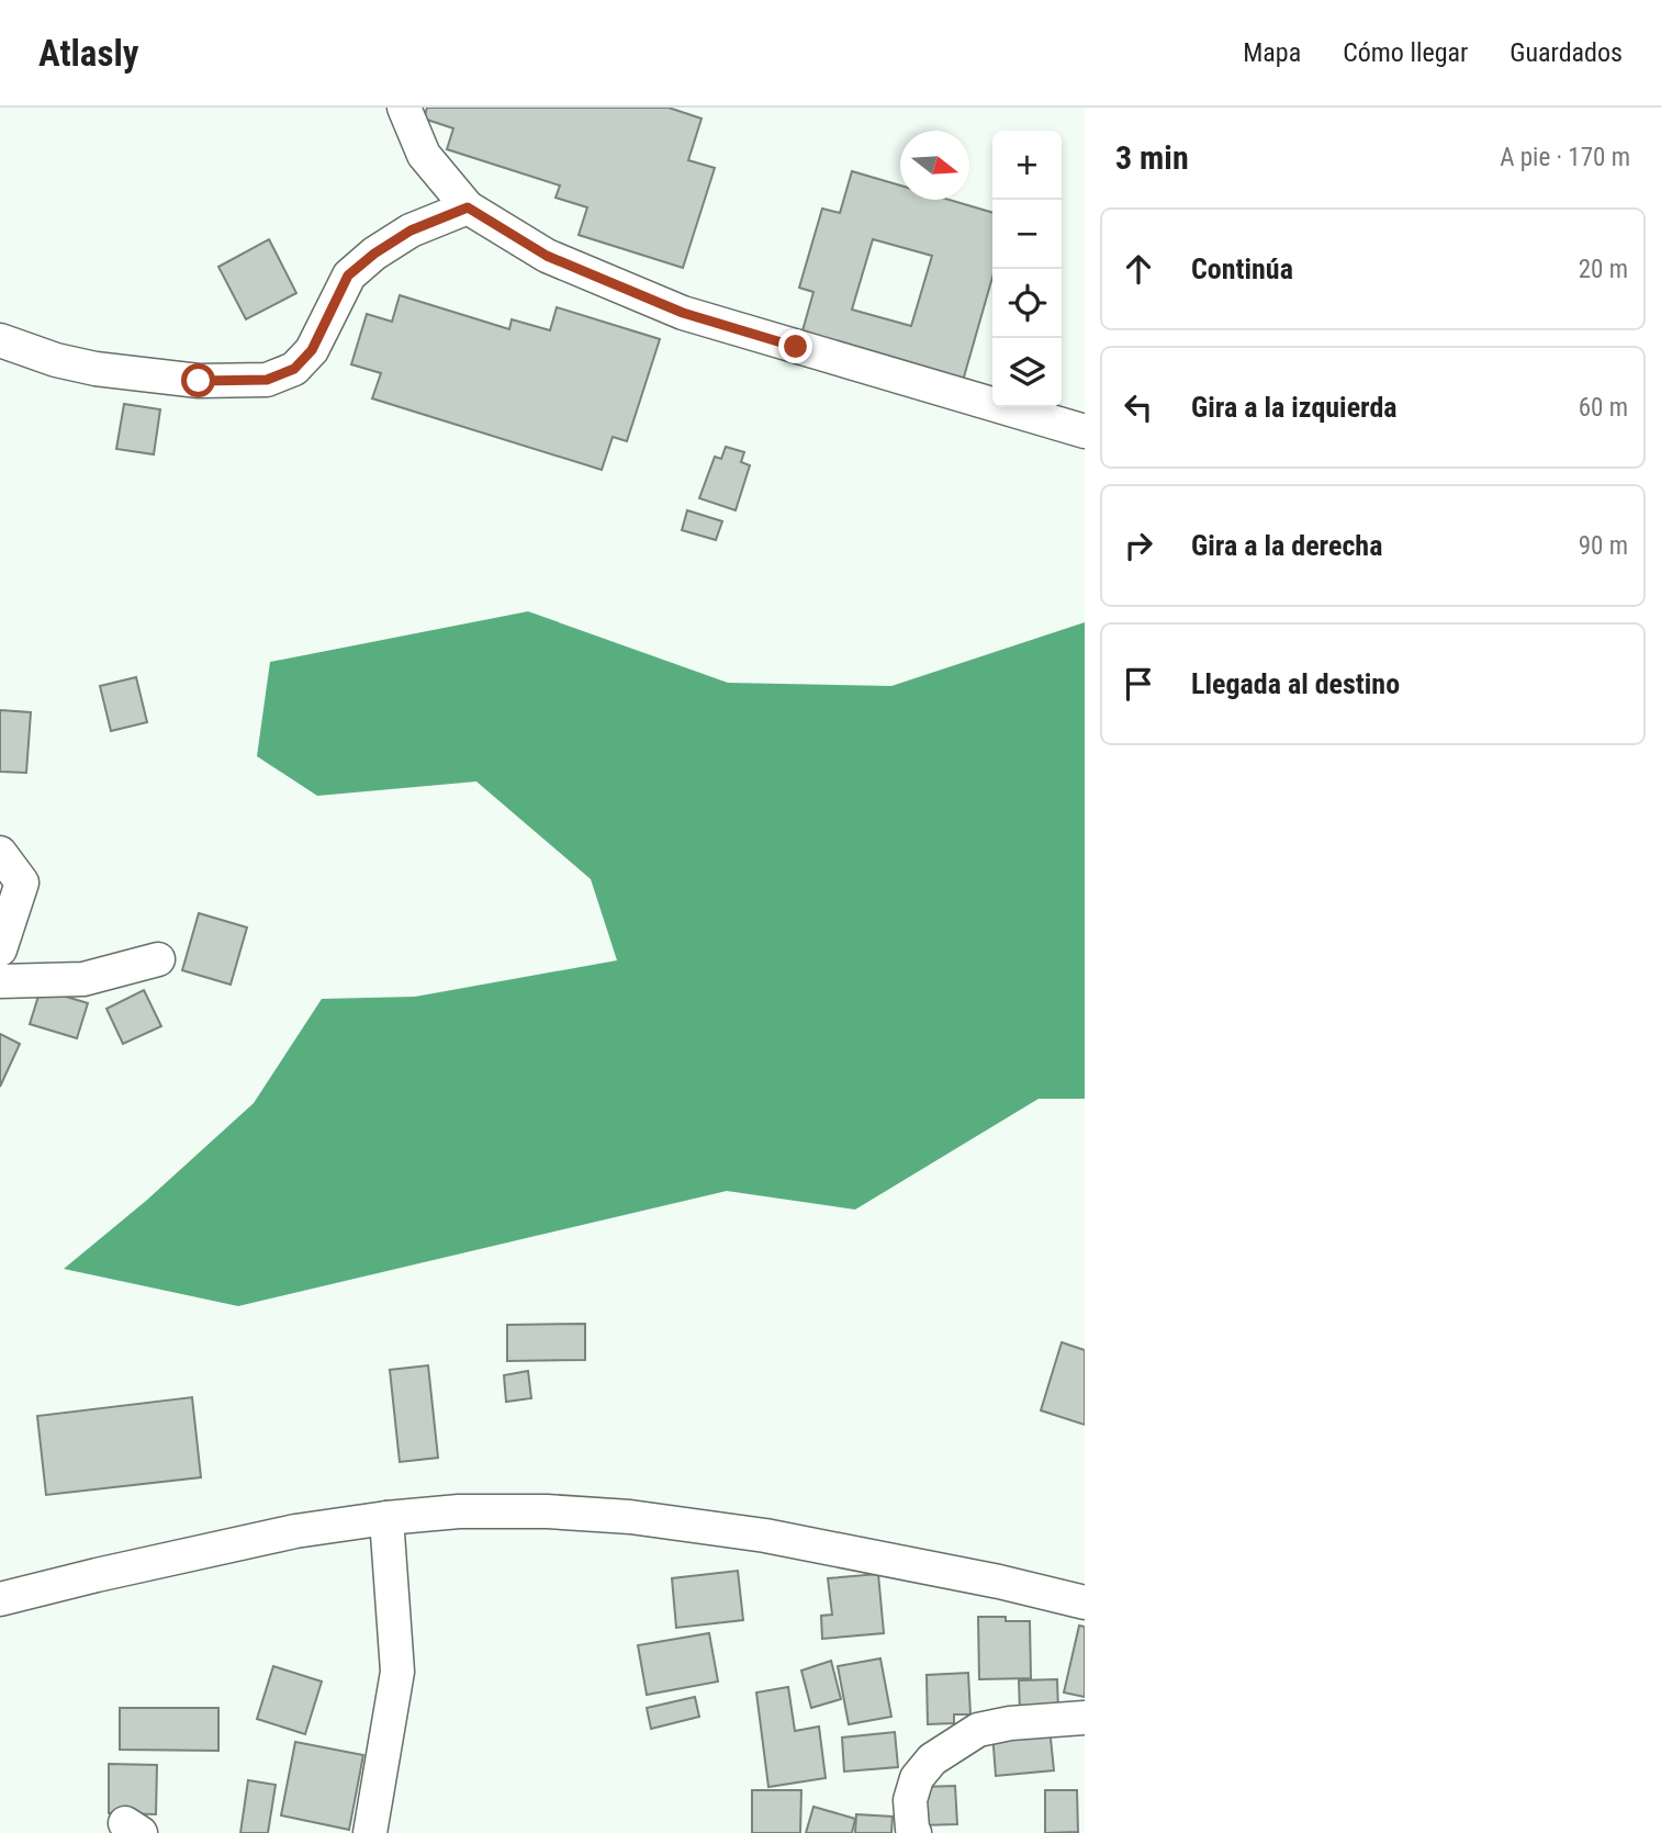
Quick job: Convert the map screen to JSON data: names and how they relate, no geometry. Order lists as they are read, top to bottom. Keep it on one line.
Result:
{"north":"right","page":{"header":"Atlasly","nav":["Mapa","Cómo llegar","Guardados"],"heading":["3 min","A pie · 170 m"],"map_buttons":["+","−"],"list":[["Continúa","20 m"],["Gira a la izquierda","60 m"],["Gira a la derecha","90 m"],"Llegada al destino"]}}
